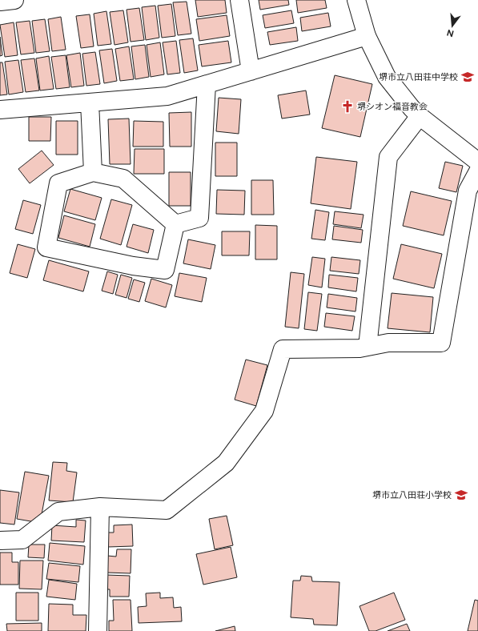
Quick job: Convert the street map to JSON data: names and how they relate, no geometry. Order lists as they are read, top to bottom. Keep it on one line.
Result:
{"places":{"school or university":["堺市立八田荘中学校","堺市立八田荘小学校"],"church":["堺シオン福音教会"]},"north":"bottom"}
